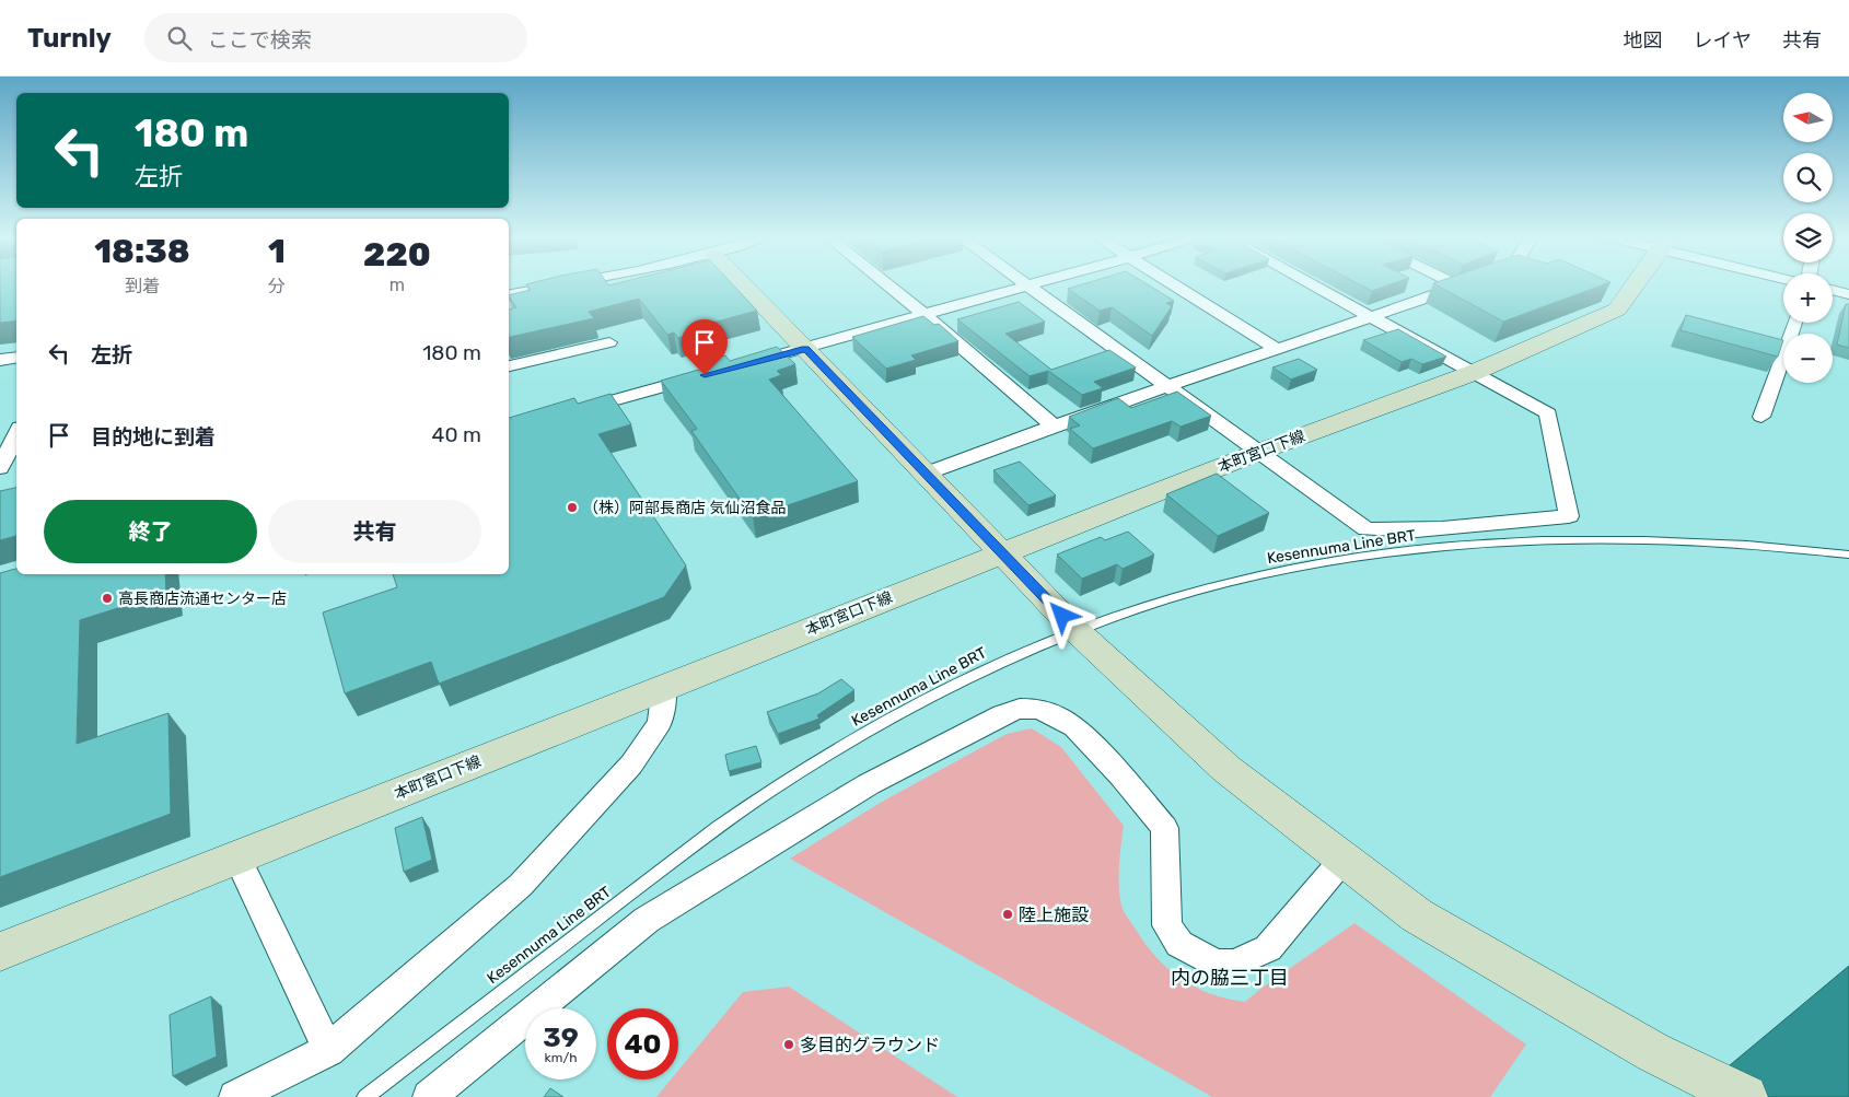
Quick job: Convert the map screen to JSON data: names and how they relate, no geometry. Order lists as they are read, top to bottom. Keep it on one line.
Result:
{"streets":{"street":["本町宮口下線"],"lane":["Kesennuma Line BRT"]},"districts":["内の脇三丁目"],"places":["（株）阿部長商店 気仙沼食品","高長商店流通センター店","陸上施設","多目的グラウンド"],"north":"left","page":{"header":"Turnly","search":"ここで検索","nav":["地図","レイヤ","共有"],"map_buttons":["+","−"],"turn":["180 m","左折"],"eta":["18:38","到着","1","分","220","m"],"list":[{"name":"左折","value":"180 m"},{"name":"目的地に到着","value":"40 m"}],"buttons":["終了","共有"],"speed":"39 km/h","limit":"40"}}
